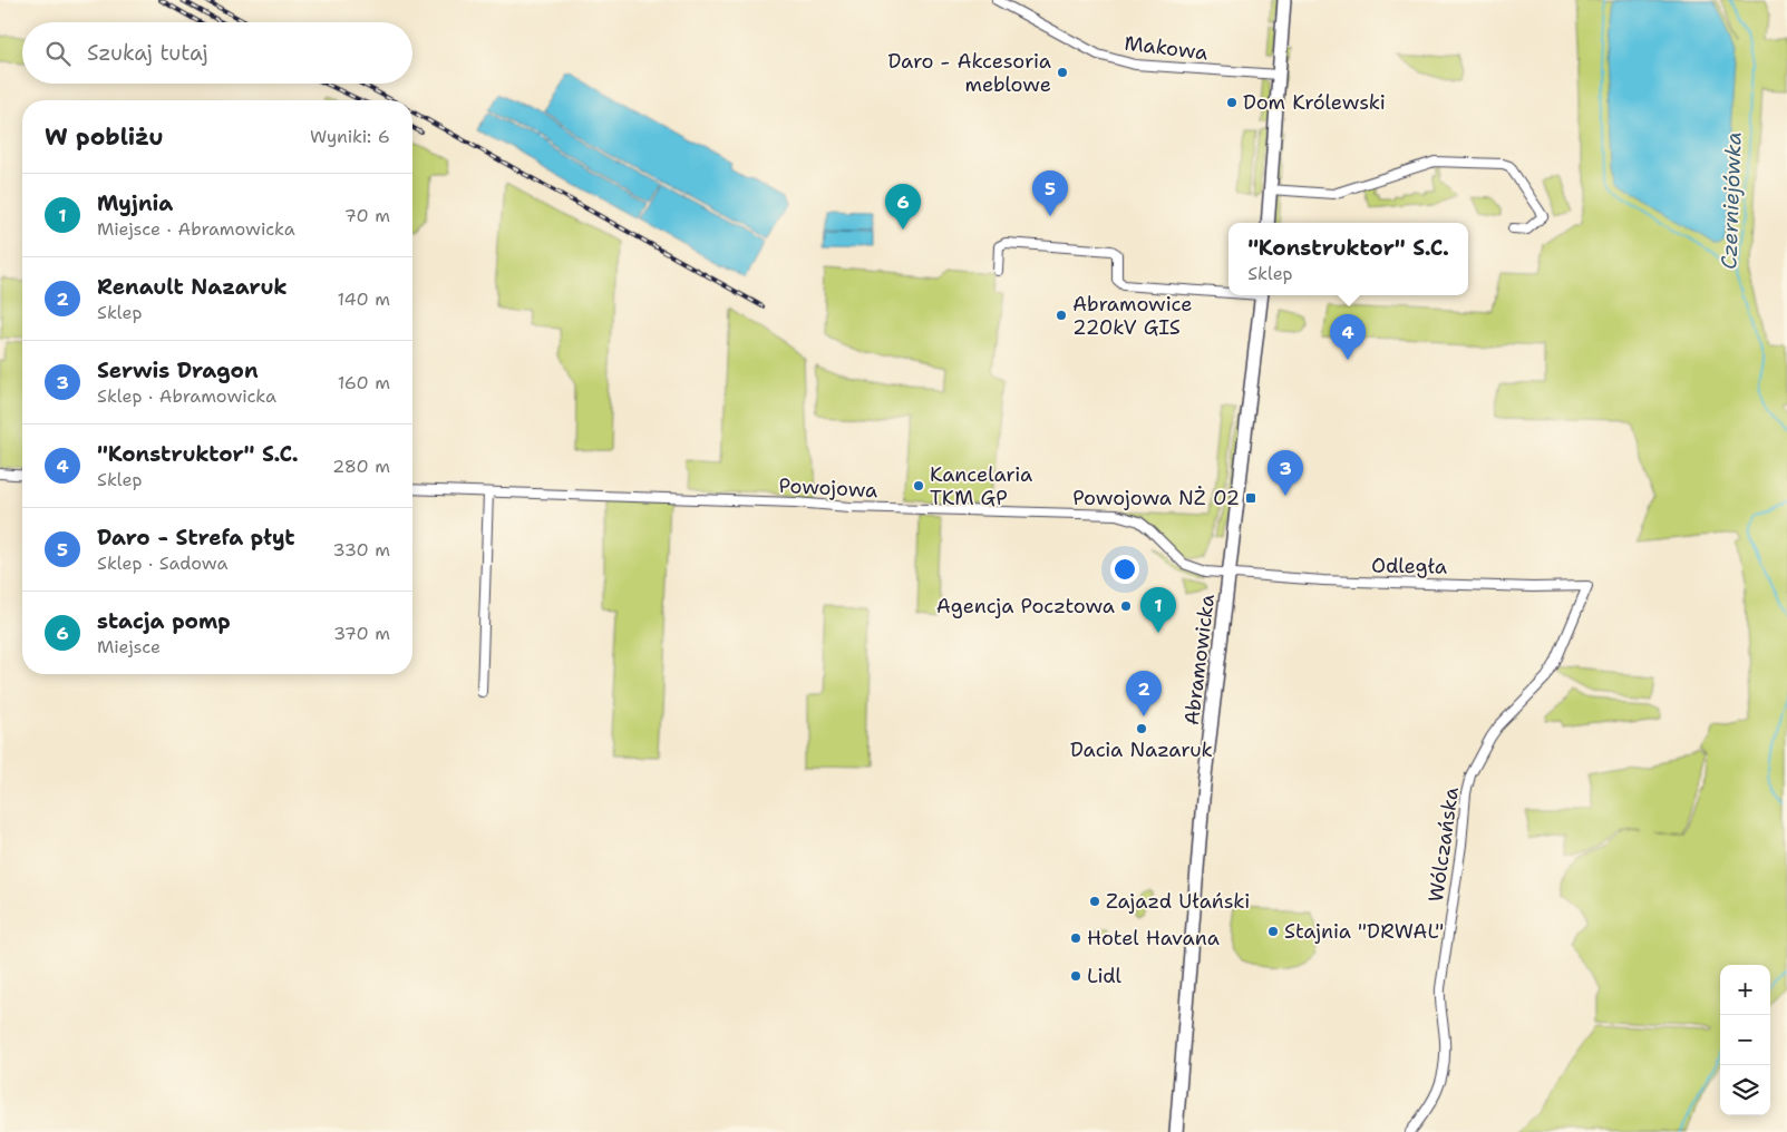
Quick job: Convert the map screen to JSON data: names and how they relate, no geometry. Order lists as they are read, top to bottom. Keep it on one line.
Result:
{"streets":{"main road":["Abramowicka"],"street":["Makowa","Powojowa","Odległa","Wólczańska"]},"crossings":[["Powojowa","Odległa"],["Powojowa","Abramowicka"],["Odległa","Abramowicka"],["Odległa","Wólczańska"]],"water":["Czerniejówka"],"places":{"other":["Daro - Akcesoria meblowe","Dom Królewski","Abramowice 220kV GIS","Kancelaria TKM GP","Agencja Pocztowa","Dacia Nazaruk","Zajazd Ułański","Stajnia \"DRWAL\"","Hotel Havana","Lidl"],"transit":["Powojowa NŻ 02"]},"page":{"search":"Szukaj tutaj","heading":["W pobliżu","Wyniki: 6"],"pins":["5","6","4","3","1","2"],"list":[{"mark":"1","name":"Myjnia","note":"Miejsce · Abramowicka","value":"70 m"},{"mark":"2","name":"Renault Nazaruk","note":"Sklep","value":"140 m"},{"mark":"3","name":"Serwis Dragon","note":"Sklep · Abramowicka","value":"160 m"},{"mark":"4","name":"\"Konstruktor\" S.C.","note":"Sklep","value":"280 m"},{"mark":"5","name":"Daro - Strefa płyt","note":"Sklep · Sadowa","value":"330 m"},{"mark":"6","name":"stacja pomp","note":"Miejsce","value":"370 m"}],"popup":["\"Konstruktor\" S.C.","Sklep"],"map_buttons":["+","−"]}}
